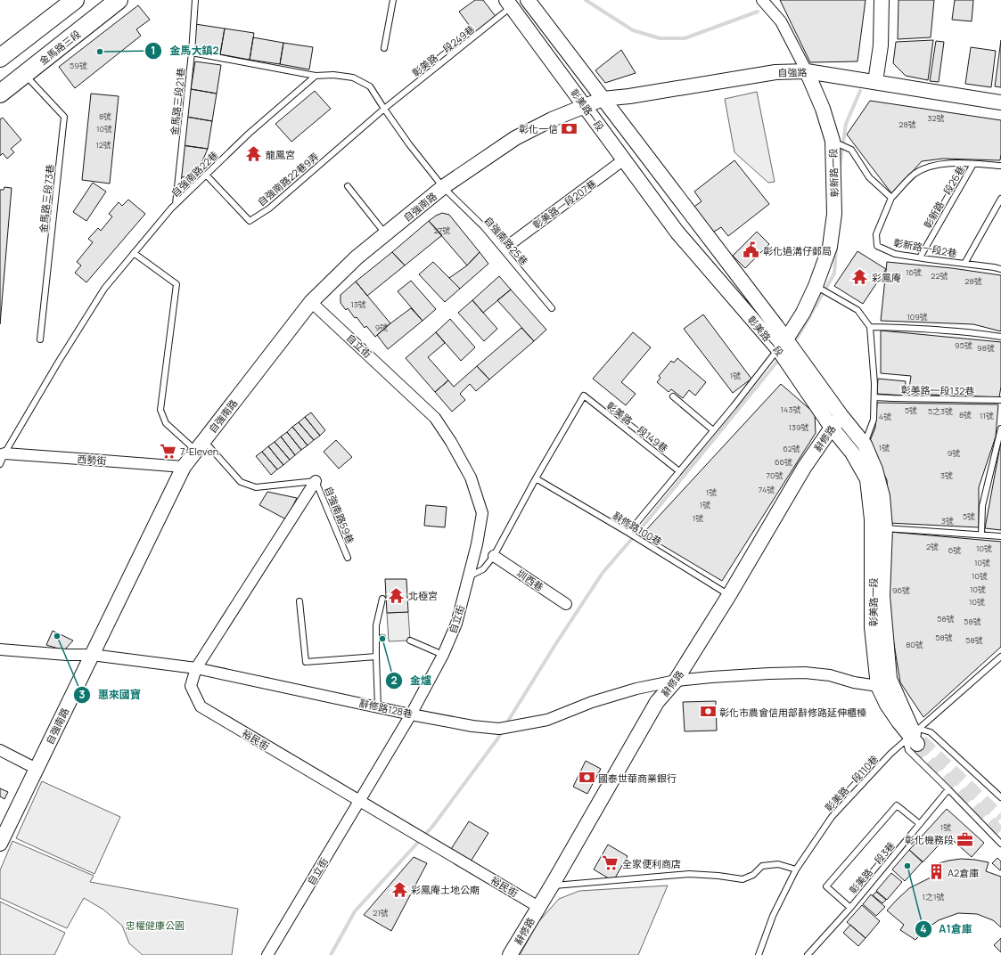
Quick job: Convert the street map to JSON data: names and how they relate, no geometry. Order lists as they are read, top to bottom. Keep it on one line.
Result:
{"streets":{"main road":["金馬路三段"],"street":["自強路","彰美路一段","彰新路一段","彰美路一段207巷","自強南路","自立街","辭修路","西勢街","圳西巷","辭修路128巷","裕民街"],"lane":["彰美路一段249巷","金馬路三段21巷","自強南路22巷","自強南路22巷9弄","彰新路一段26巷","金馬路三段73巷","自強南路25巷","彰新路一段2巷","彰美路一段132巷","彰美路一段149巷","自強南路59巷","辭修路100巷","彰美路一段110巷","彰美路一段3巷"]},"crossings":[["金馬路三段","金馬路三段73巷"],["彰美路一段249巷","彰美路一段"],["彰美路一段249巷","自強南路22巷9弄"],["自強路","彰美路一段"],["自強路","彰新路一段"],["自強路","自強南路"],["金馬路三段21巷","自強南路22巷"],["彰美路一段","彰新路一段"],["彰美路一段","彰美路一段207巷"],["彰美路一段","自強南路"],["彰美路一段","辭修路"],["彰美路一段","辭修路128巷"],["彰美路一段","彰美路一段110巷"],["自強南路22巷","自強南路22巷9弄"],["自強南路22巷","西勢街"],["自強南路22巷","自強南路59巷"],["彰新路一段26巷","彰新路一段2巷"],["自強南路","自強南路25巷"],["自強南路","自立街"],["自強南路","西勢街"],["自強南路","自強南路59巷"],["自強南路","辭修路128巷"],["自立街","辭修路128巷"],["自立街","裕民街"],["彰美路一段149巷","辭修路100巷"],["辭修路","辭修路100巷"],["辭修路","辭修路128巷"],["辭修路","裕民街"],["自強南路59巷","裕民街"],["辭修路128巷","裕民街"]],"parks":["忠權健康公園"],"places":{"other":["金馬大鎮2","惠來國寶","金爐","A1倉庫"],"bank":["彰化一信","彰化市農會信用部辭修路延伸櫃檯","國泰世華商業銀行"],"temple":["龍鳳宮","彩鳳庵","北極宮","彩鳳庵土地公廟"],"public building":["彰化過溝仔郵局"],"supermarket":["7-Eleven","全家便利商店"],"office":["彰化機務段"],"building":["A2倉庫"]},"house_numbers":["59號","8號","32號","28號","10號","12號","27號","16號","22號","28號","13號","109號","9號","95號","98號","1號","143號","5號","5之3號","8號","11號","4號","139號","1號","62號","9號","66號","70號","3號","74號","1號","1號","5號","1號","3號","2號","10號","6號","10號","10號","10號","96號","10號","58號","58號","58號","58號","80號","1號","1之1號","21號"]}
